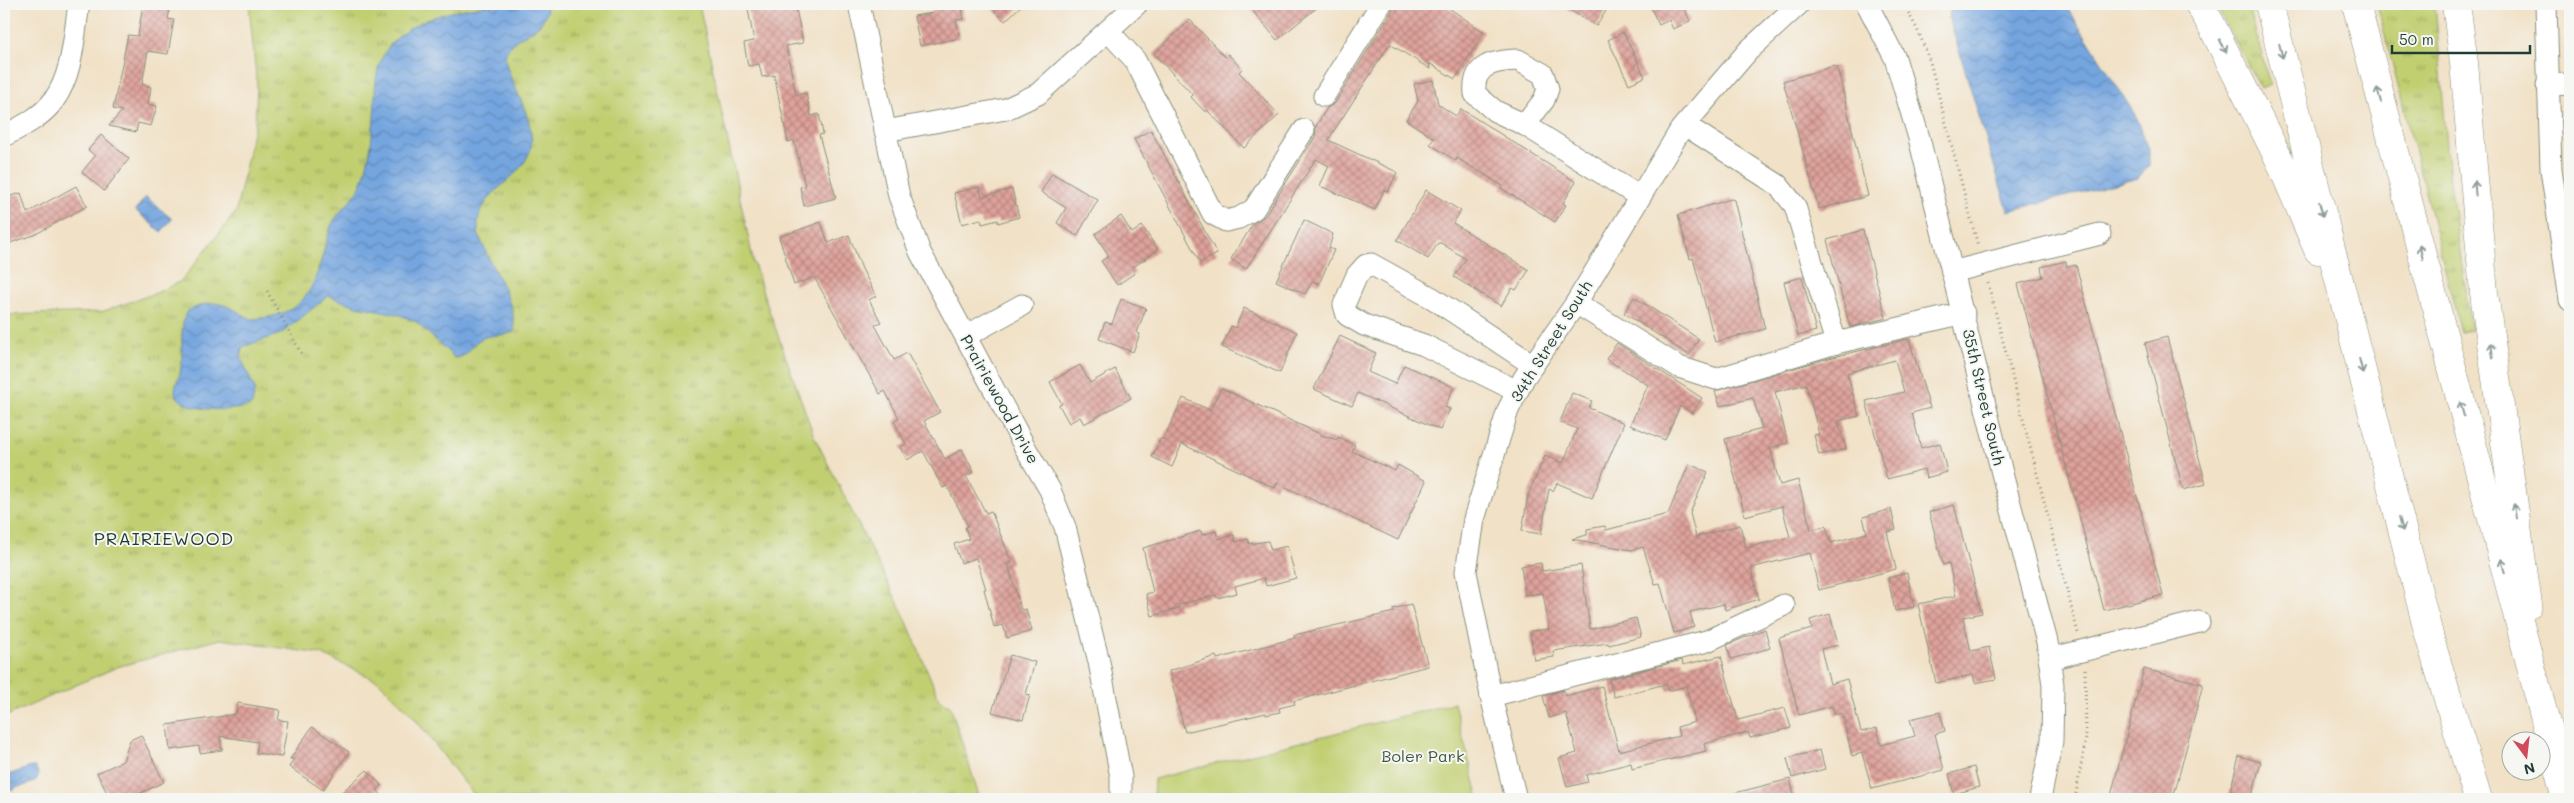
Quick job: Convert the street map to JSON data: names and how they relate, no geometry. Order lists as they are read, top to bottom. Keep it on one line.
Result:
{"streets":{"street":["34th Street South","35th Street South","Prairiewood Drive"]},"districts":["PRAIRIEWOOD"],"parks":["Boler Park"],"scale_bar":"50 m","north":"bottom"}
